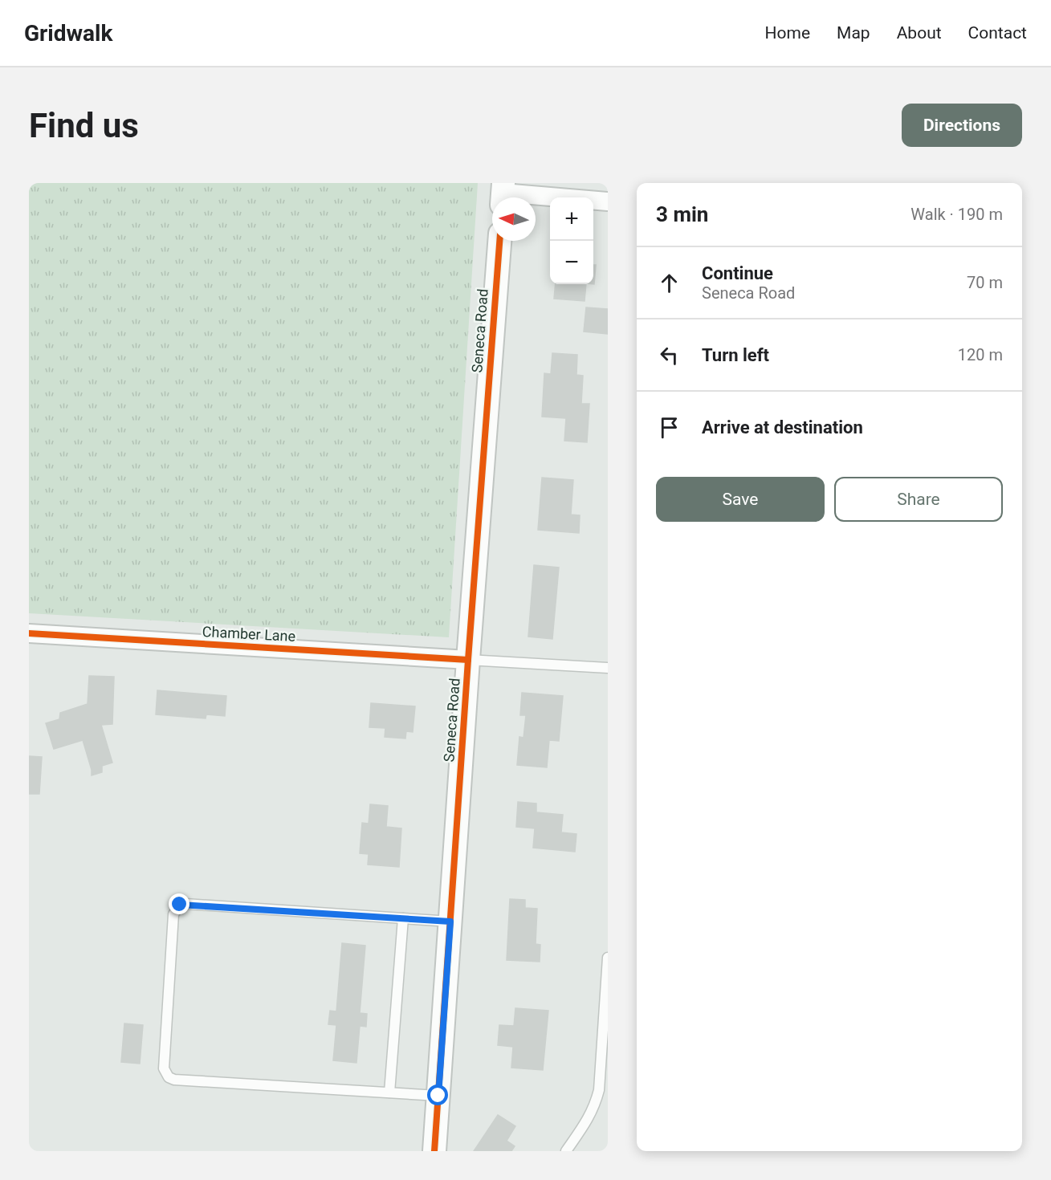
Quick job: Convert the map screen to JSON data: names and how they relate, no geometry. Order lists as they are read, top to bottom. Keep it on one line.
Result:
{"streets":{"street":["Seneca Road","Chamber Lane"]},"crossings":[["Seneca Road","Chamber Lane"]],"north":"left","page":{"header":"Gridwalk","nav":["Home","Map","About","Contact"],"buttons":["Directions",["Save","Share"]],"title":"Find us","heading":["3 min","Walk · 190 m"],"map_buttons":["+","−"],"list":[["Continue","Seneca Road","70 m"],["Turn left","120 m"],"Arrive at destination"]}}
